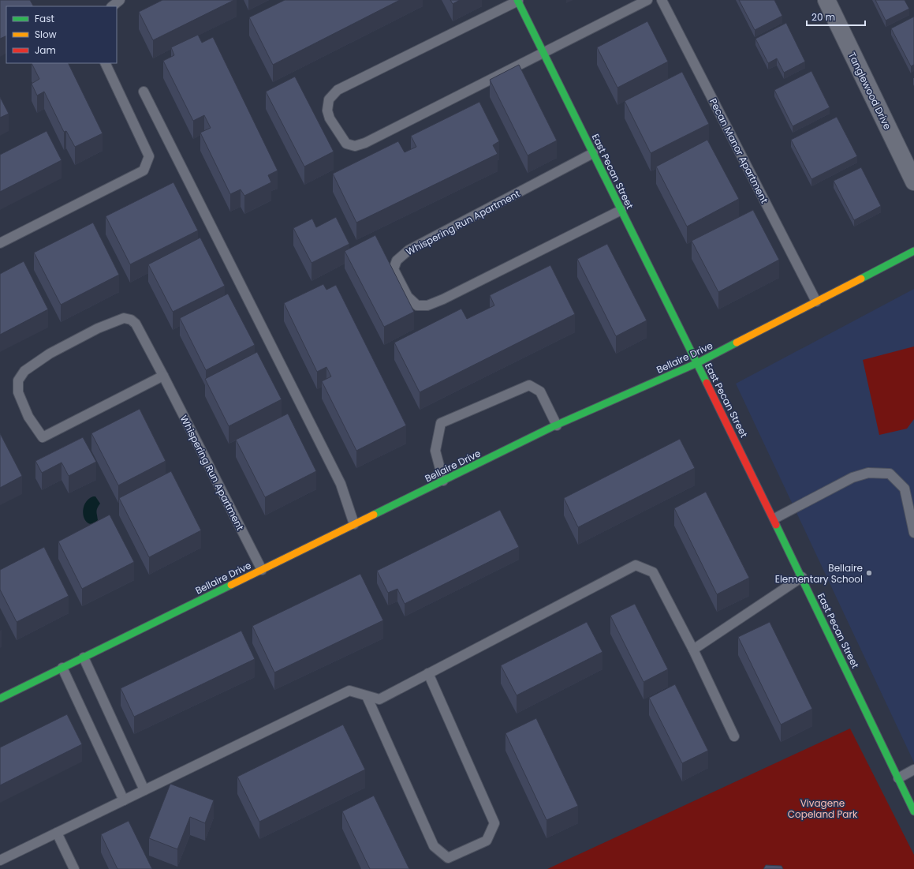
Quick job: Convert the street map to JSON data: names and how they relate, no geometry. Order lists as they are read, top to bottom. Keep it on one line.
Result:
{"streets":{"street":["Tanglewood Drive","East Pecan Street","Bellaire Drive"],"lane":["Pecan Manor Apartment","Whispering Run Apartment"]},"crossings":[["Pecan Manor Apartment","Bellaire Drive"],["East Pecan Street","Whispering Run Apartment"],["East Pecan Street","Bellaire Drive"],["Whispering Run Apartment","Bellaire Drive"]],"parks":["Vivagene Copeland Park"],"places":["Bellaire Elementary School"],"legend":["Fast","Slow","Jam"],"scale_bar":"20 m"}
